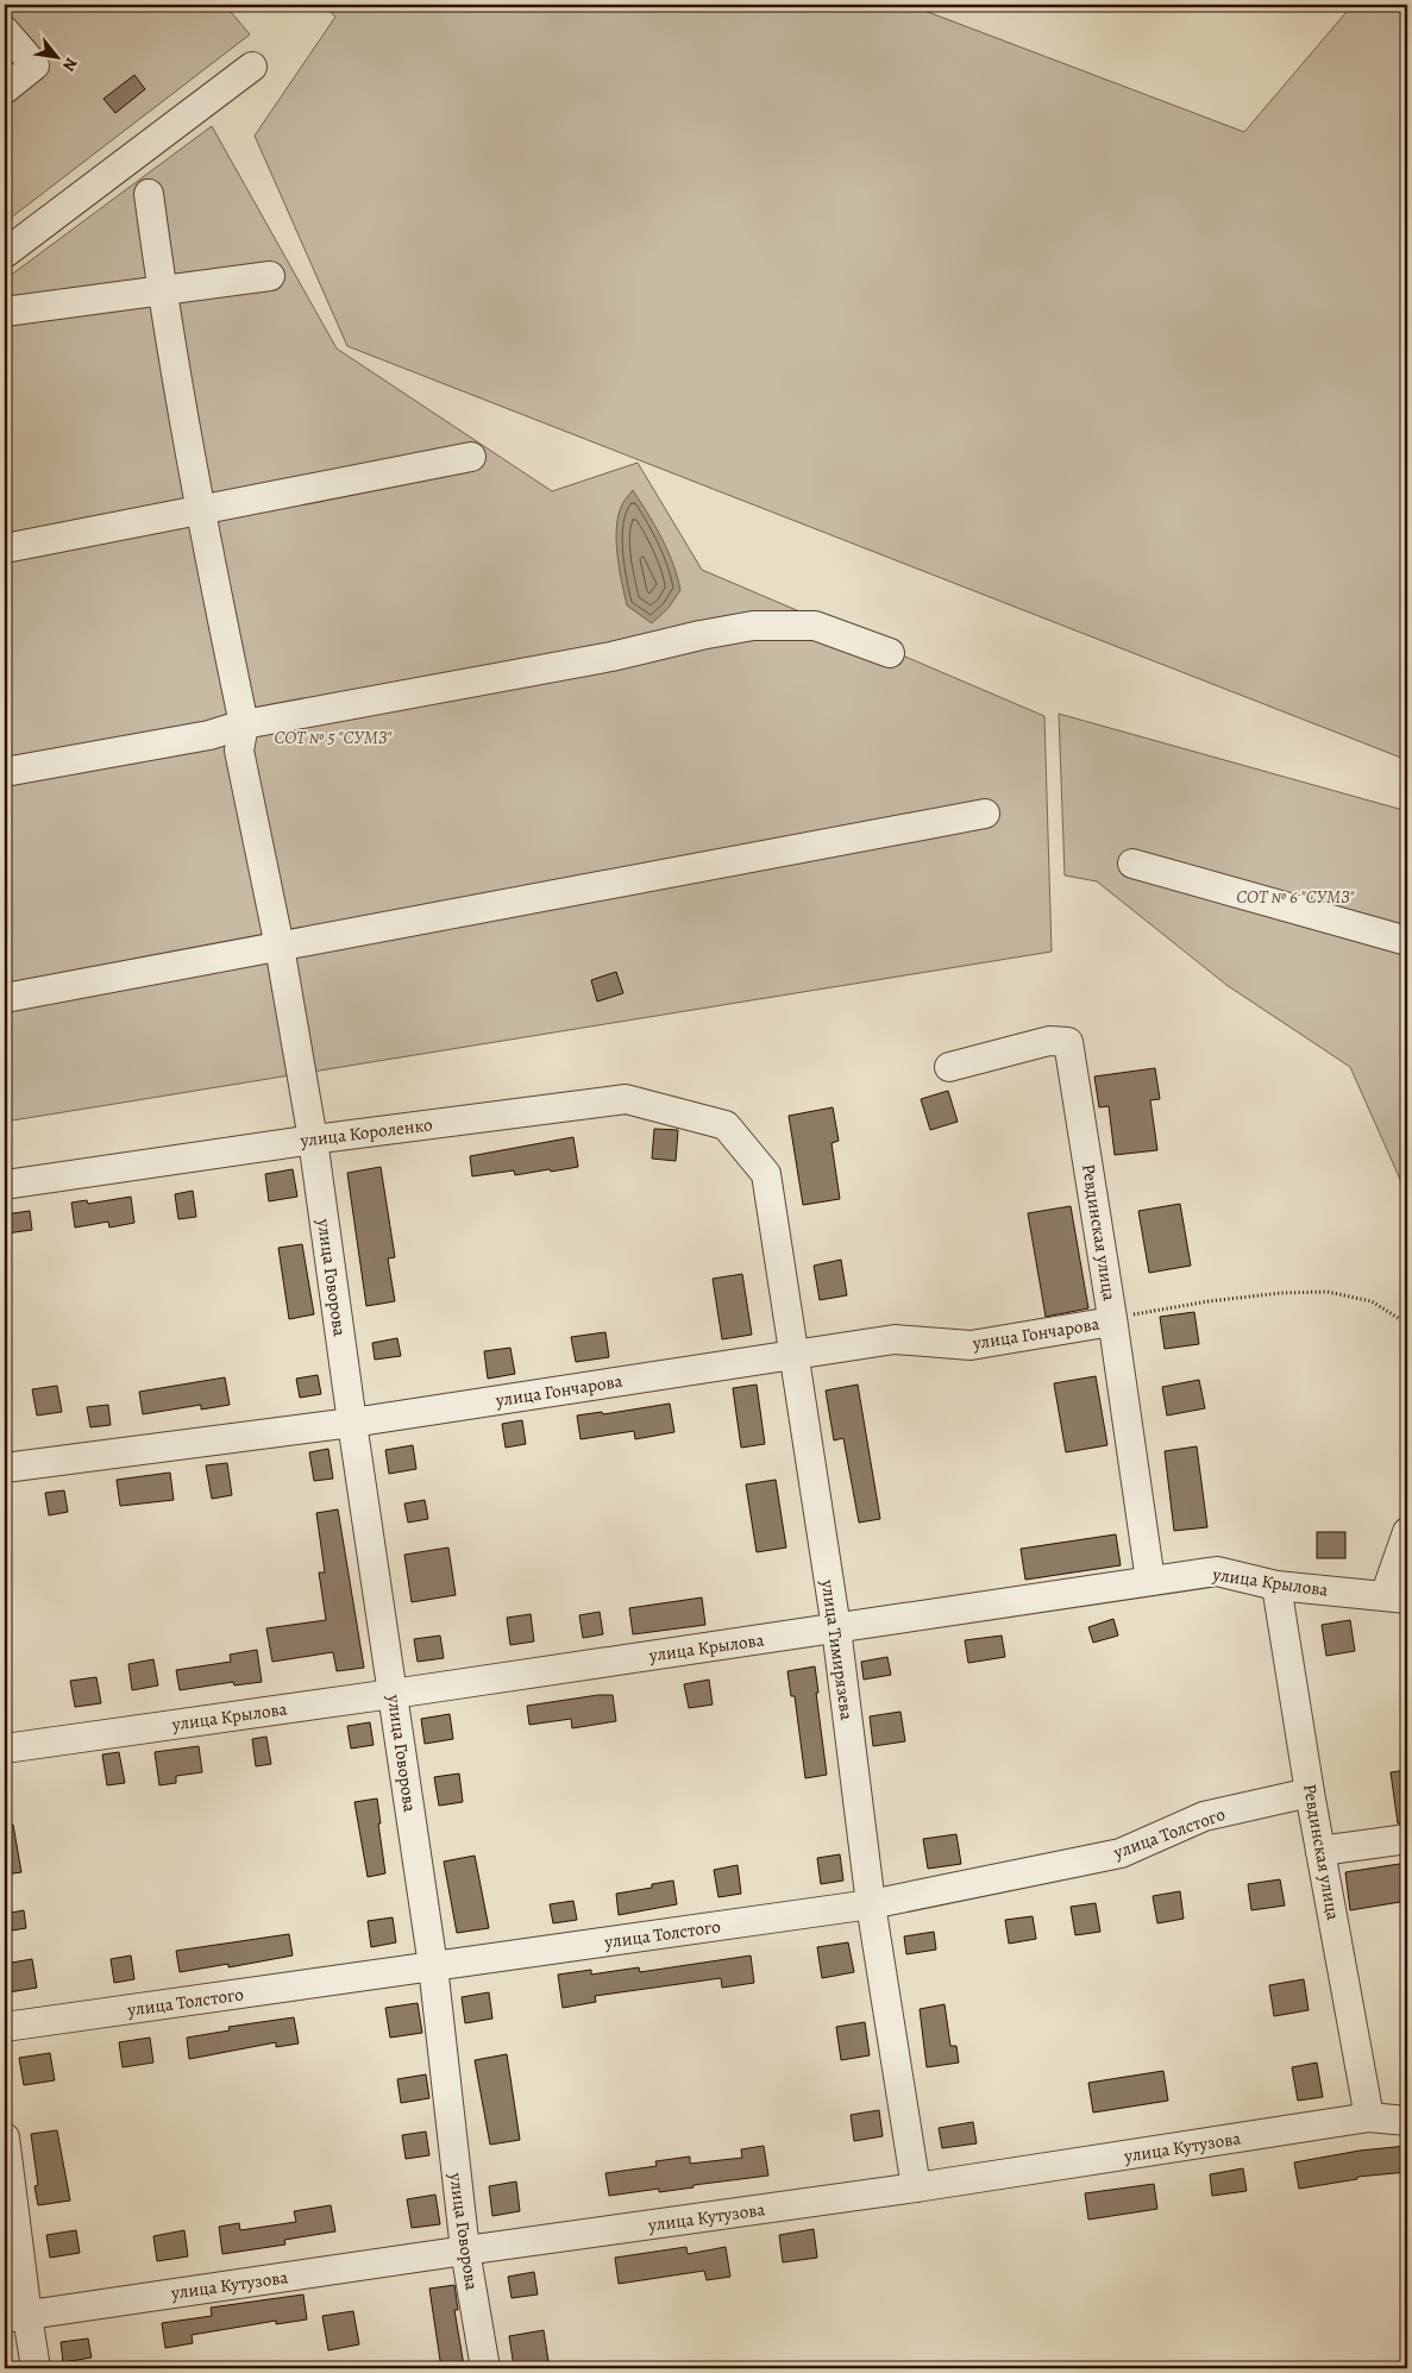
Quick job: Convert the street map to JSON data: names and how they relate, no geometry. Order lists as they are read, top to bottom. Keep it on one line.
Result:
{"streets":{"street":["улица Короленко","Ревдинская улица","улица Говорова","улица Гончарова","улица Крылова","улица Тимирязева","улица Толстого","улица Кутузова"]},"crossings":[["улица Короленко","улица Говорова"],["улица Короленко","улица Тимирязева"],["Ревдинская улица","улица Гончарова"],["Ревдинская улица","улица Крылова"],["Ревдинская улица","улица Толстого"],["Ревдинская улица","улица Кутузова"],["улица Говорова","улица Гончарова"],["улица Говорова","улица Крылова"],["улица Говорова","улица Толстого"],["улица Говорова","улица Кутузова"],["улица Гончарова","улица Тимирязева"],["улица Крылова","улица Тимирязева"],["улица Тимирязева","улица Толстого"],["улица Тимирязева","улица Кутузова"]],"parks":["СОТ № 5 \"СУМЗ\"","СОТ № 6 \"СУМЗ\""],"north":"bottom right"}
